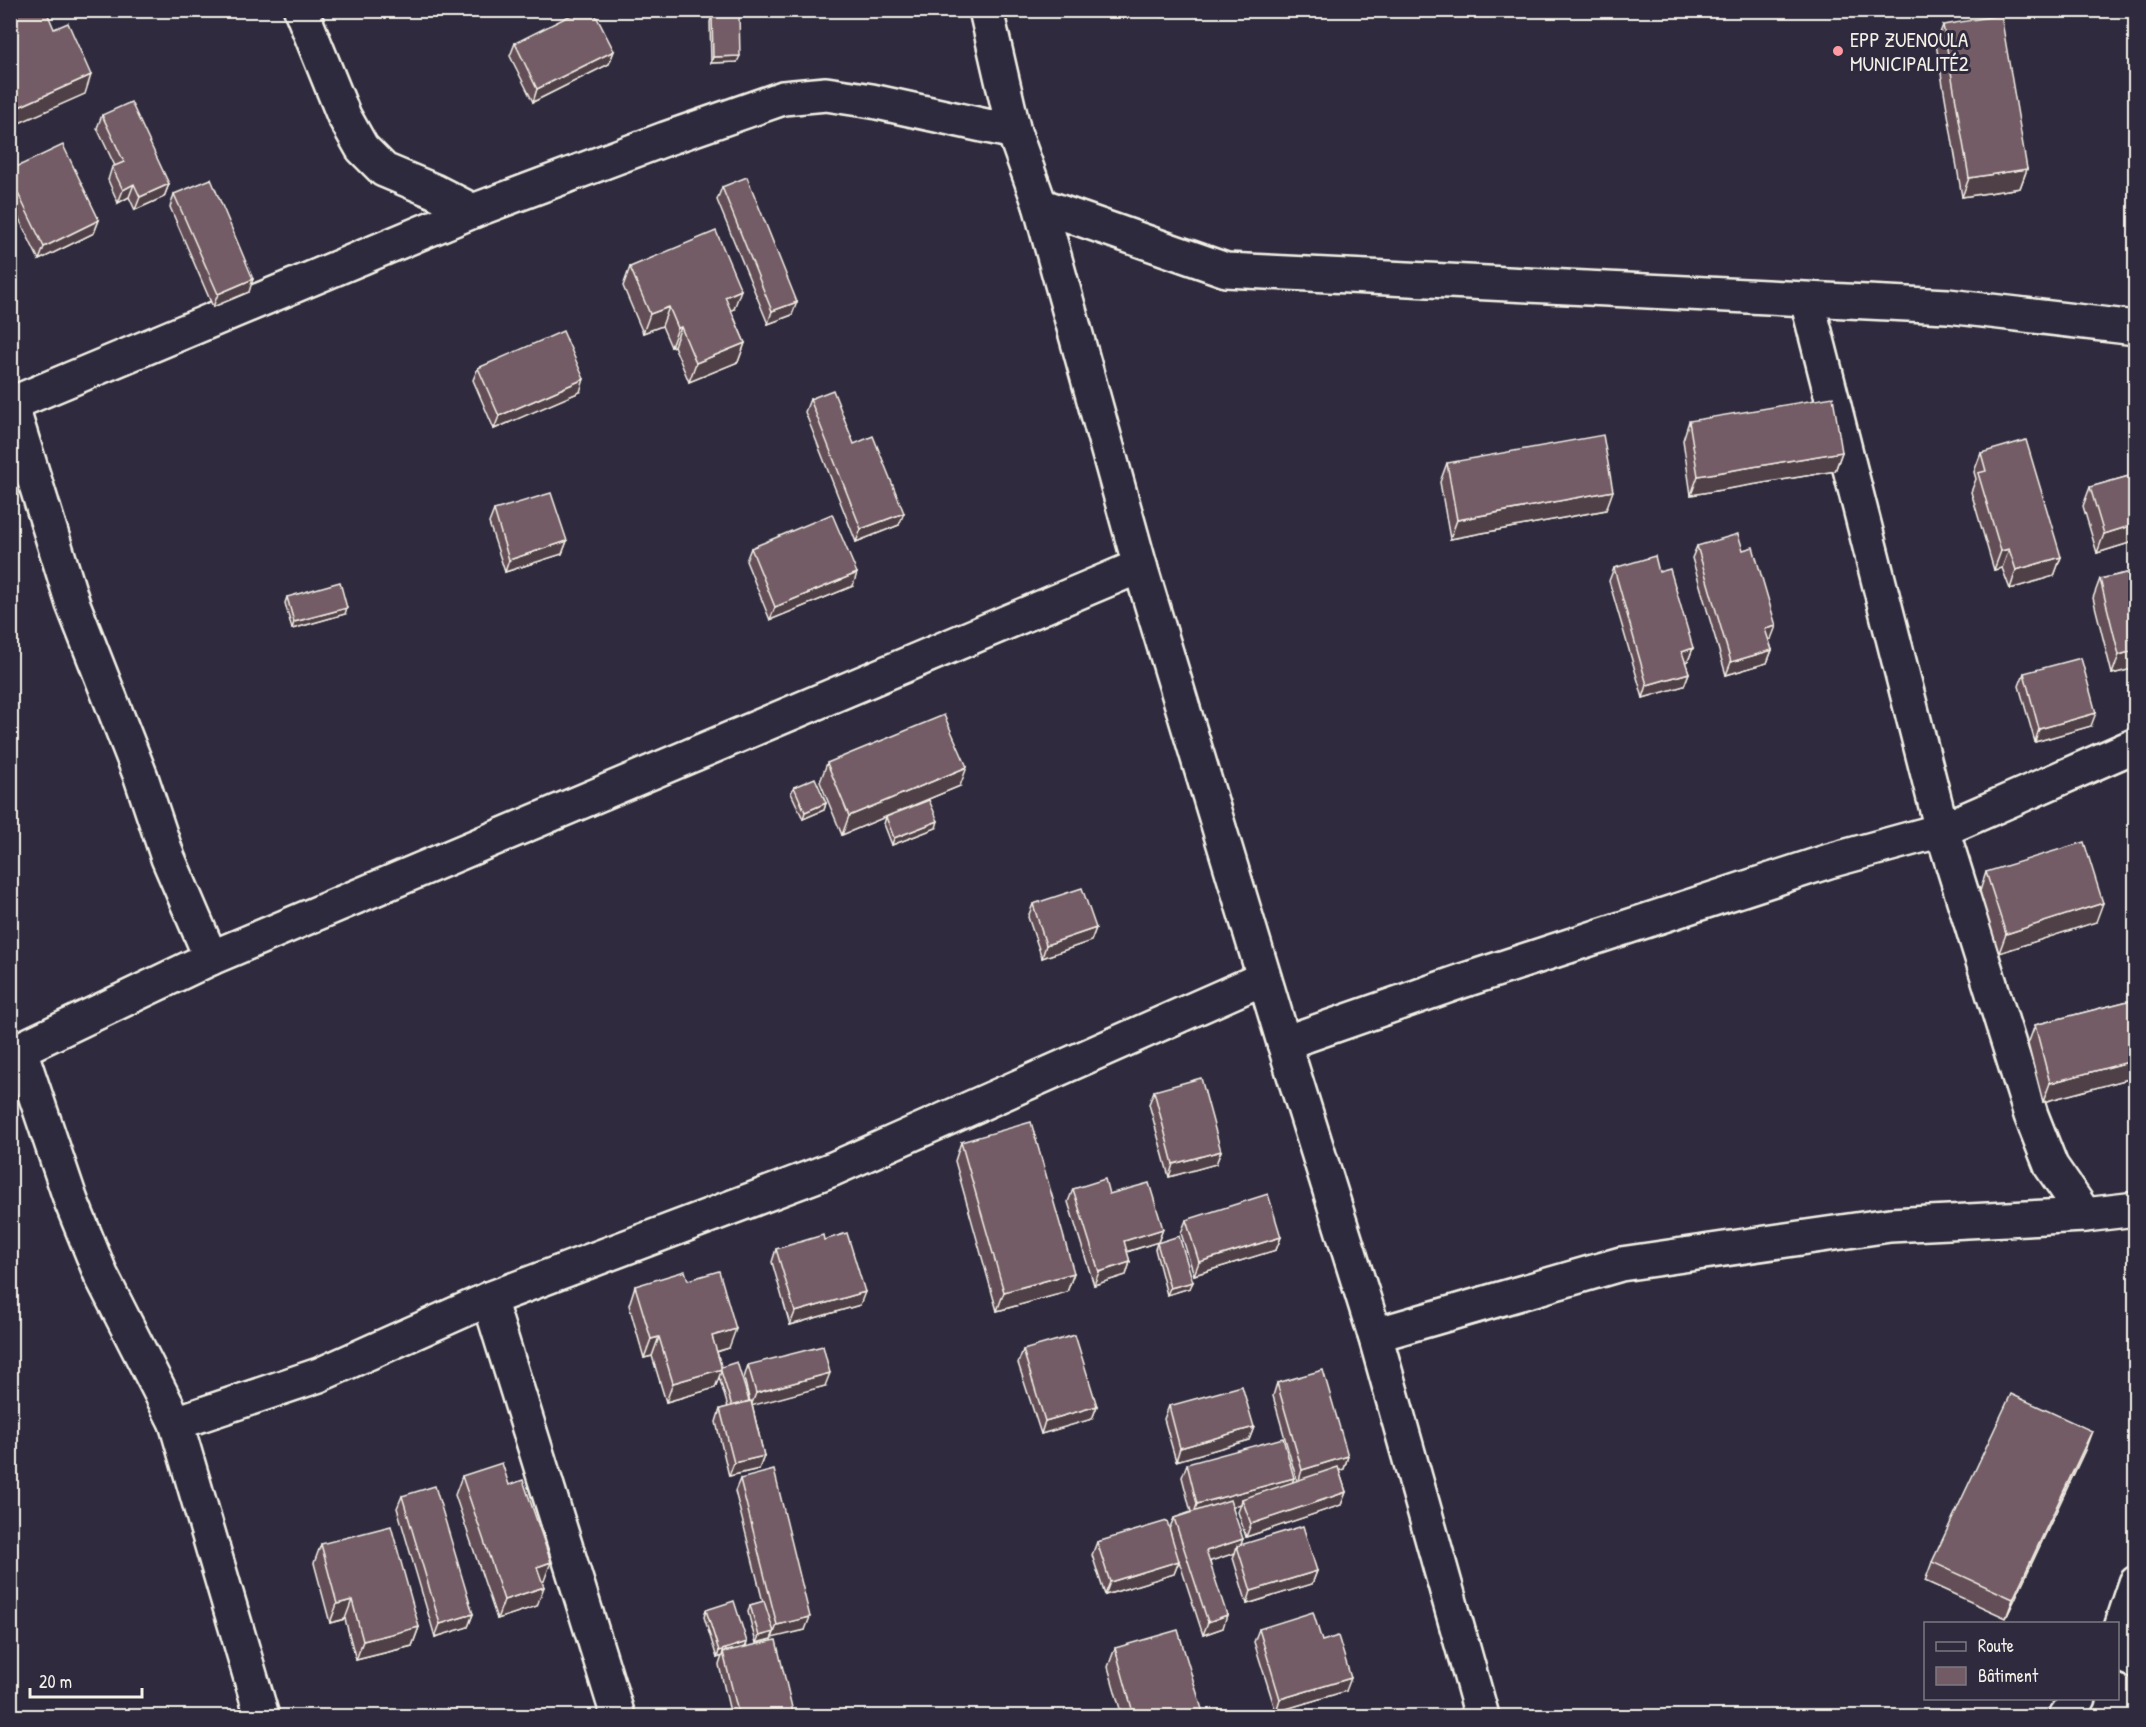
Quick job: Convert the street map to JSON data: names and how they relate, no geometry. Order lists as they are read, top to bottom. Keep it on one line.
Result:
{"places":["EPP ZUENOULA MUNICIPALITÉ2"],"legend":["Route","Bâtiment"],"scale_bar":"20 m"}
